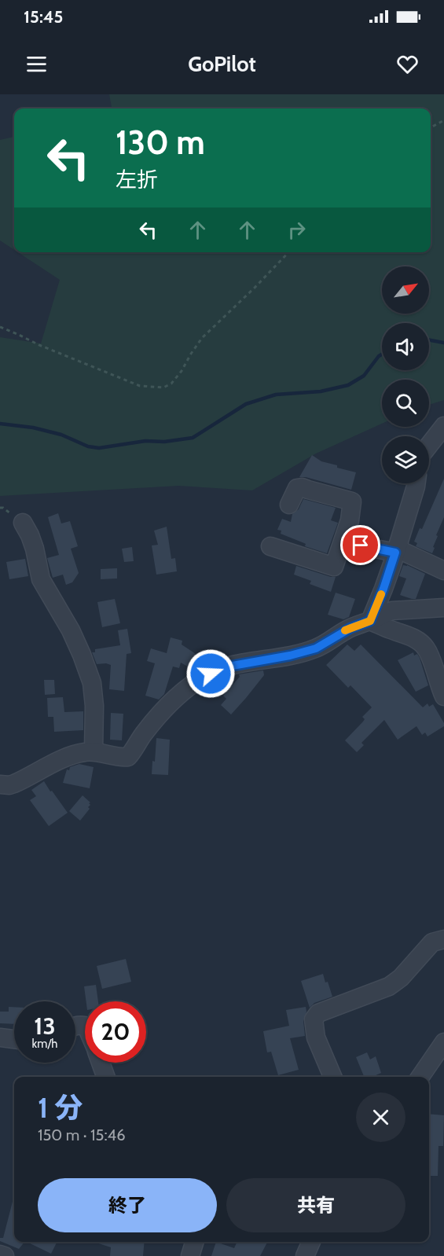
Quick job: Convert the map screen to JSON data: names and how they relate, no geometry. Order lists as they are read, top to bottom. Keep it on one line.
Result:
{"north":"top right","page":{"status":"15:45","header":"GoPilot","turn":["130 m","左折"],"speed":"13 km/h","limit":"20","heading":["1 分","150 m · 15:46"],"buttons":["終了","共有"]}}
